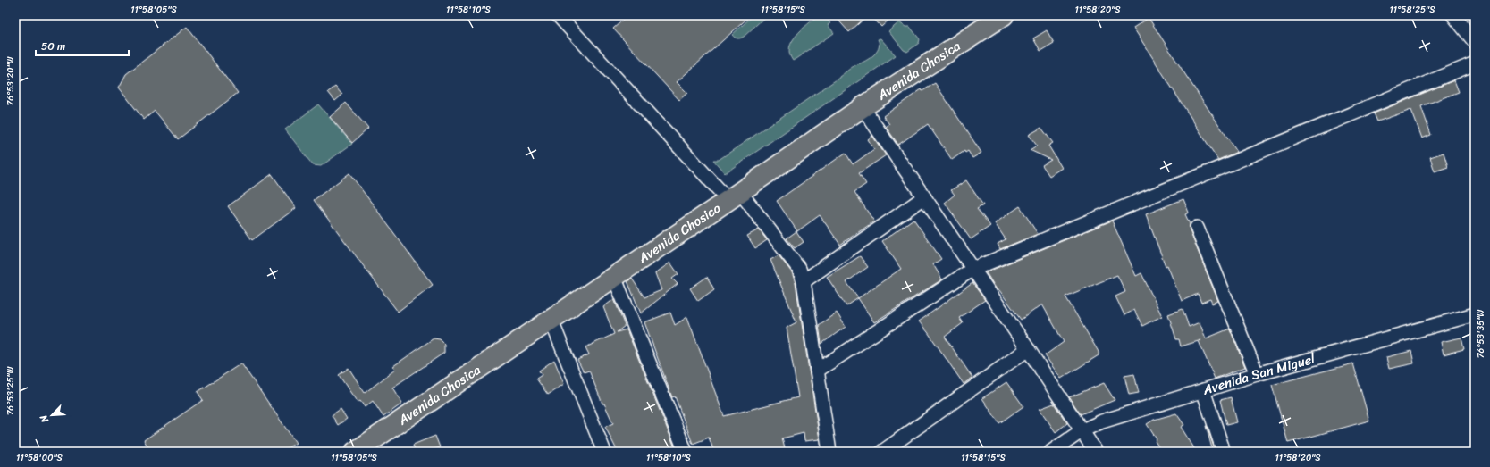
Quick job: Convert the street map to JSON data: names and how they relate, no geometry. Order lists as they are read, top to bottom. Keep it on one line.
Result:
{"streets":{"main road":["Avenida Chosica"],"street":["Avenida San Miguel"]},"scale_bar":"50 m","north":"bottom left","coordinates":["11°58'05\"S","11°58'10\"S","11°58'15\"S","11°58'20\"S","11°58'25\"S","76°53'20\"W","76°53'35\"W","76°53'25\"W","11°58'00\"S"]}
